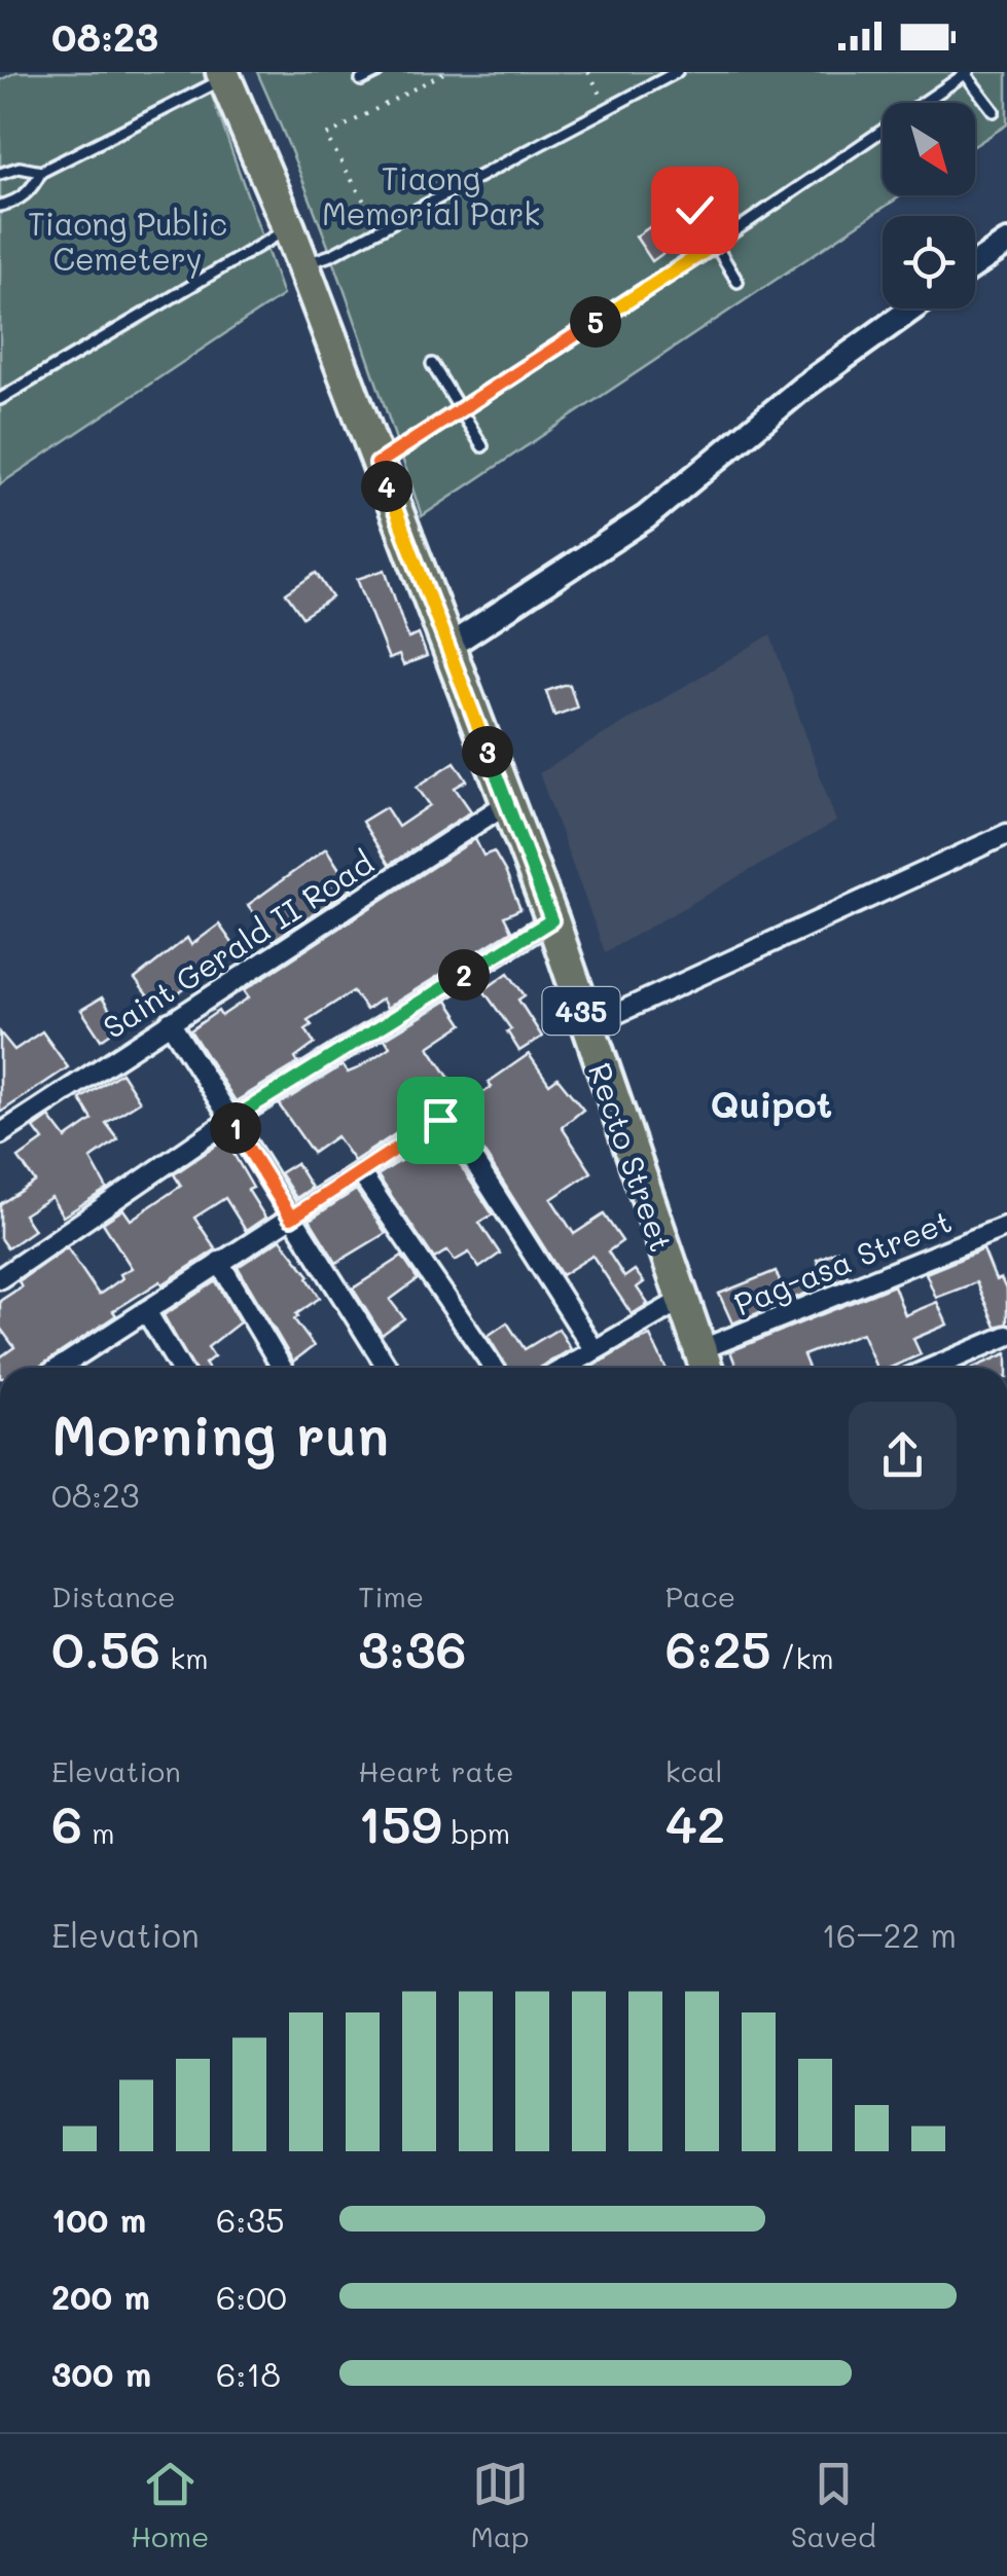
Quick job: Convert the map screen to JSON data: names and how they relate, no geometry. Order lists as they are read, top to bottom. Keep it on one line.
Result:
{"streets":{"main road":["435","Recto Street"],"street":["Saint Gerald II Road","Pag-asa Street"]},"crossings":[["Saint Gerald II Road","Recto Street"],["435","Recto Street"],["Recto Street","Pag-asa Street"]],"districts":["Quipot"],"parks":["Tiaong Memorial Park","Tiaong Public Cemetery"],"north":"bottom right","page":{"status":"08:23","pins":["5","4","3","2","1"],"heading":["Morning run","08:23"],"stats":[["Distance","0.56 km"],["Time","3:36"],["Pace","6:25 /km"],["Elevation","6 m"],["Heart rate","159 bpm"],["kcal","42"]],"chart":["Elevation","16–22 m"],"list":[{"name":"100 m","note":"6:35"},{"name":"200 m","note":"6:00"},{"name":"300 m","note":"6:18"}],"tabs":["Home","Map","Saved"]}}
